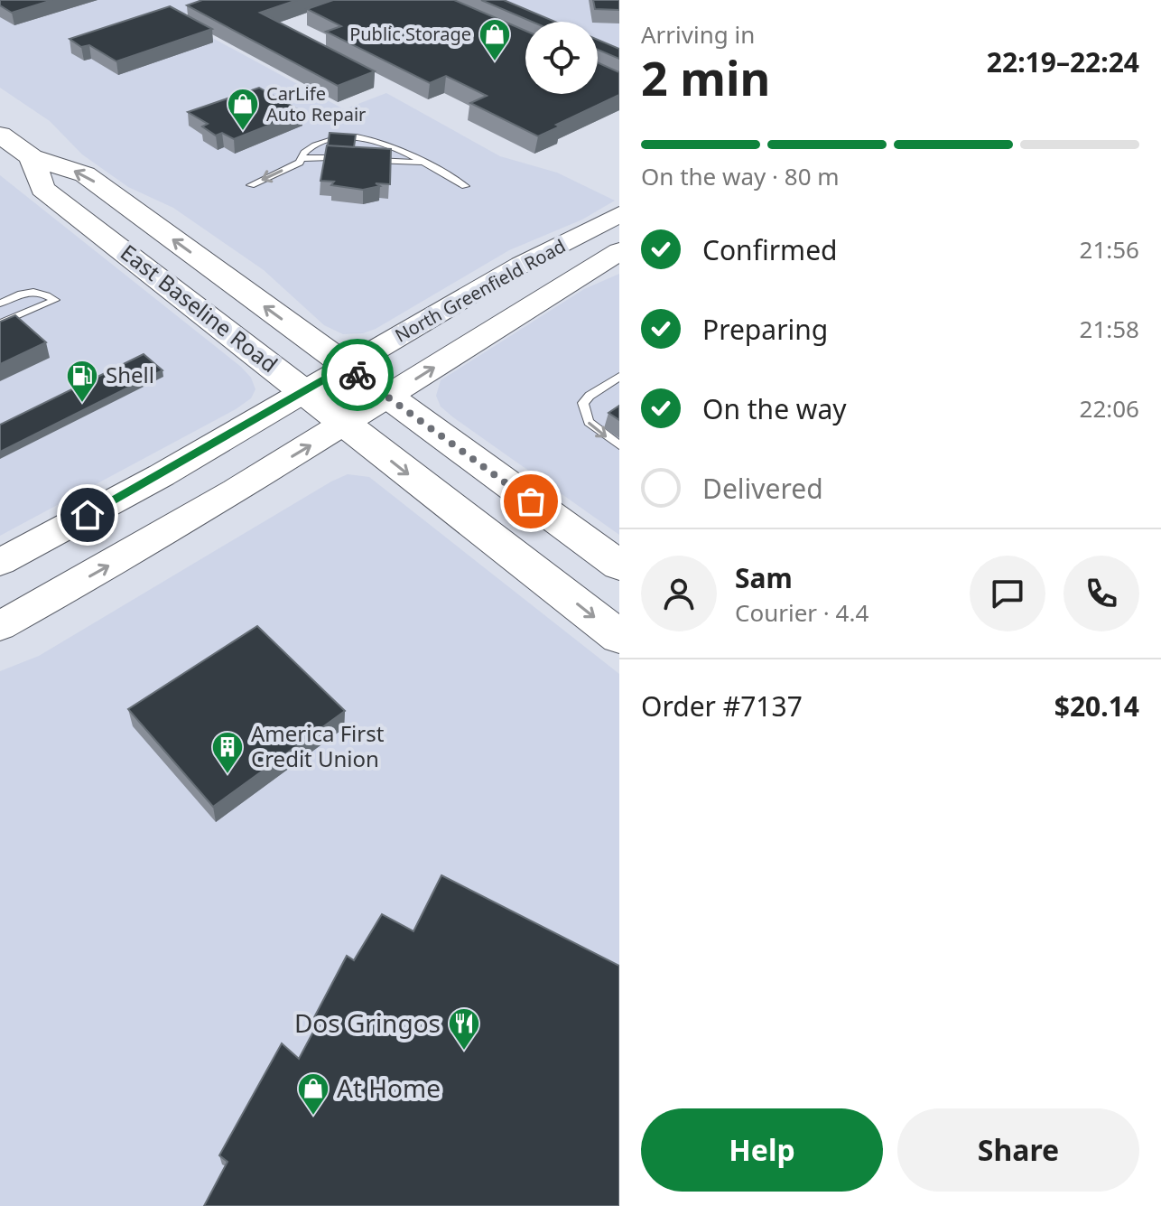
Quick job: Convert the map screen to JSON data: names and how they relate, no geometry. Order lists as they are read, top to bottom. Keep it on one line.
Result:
{"streets":{"main road":["North Greenfield Road","East Baseline Road"]},"crossings":[["North Greenfield Road","East Baseline Road"]],"places":{"shop":["Public Storage","CarLife Auto Repair","At Home"],"fuel station":["Shell"],"building":["America First Credit Union"],"restaurant":["Dos Gringos"]},"page":{"heading":["2 min","Arriving in","22:19–22:24"],"panel":["Sam","Courier · 4.4","Order #7137","$20.14"],"bar":"On the way · 80 m","list":[["Confirmed","21:56"],["Preparing","21:58"],["On the way","22:06"],"Delivered"],"buttons":["Help","Share"]}}
